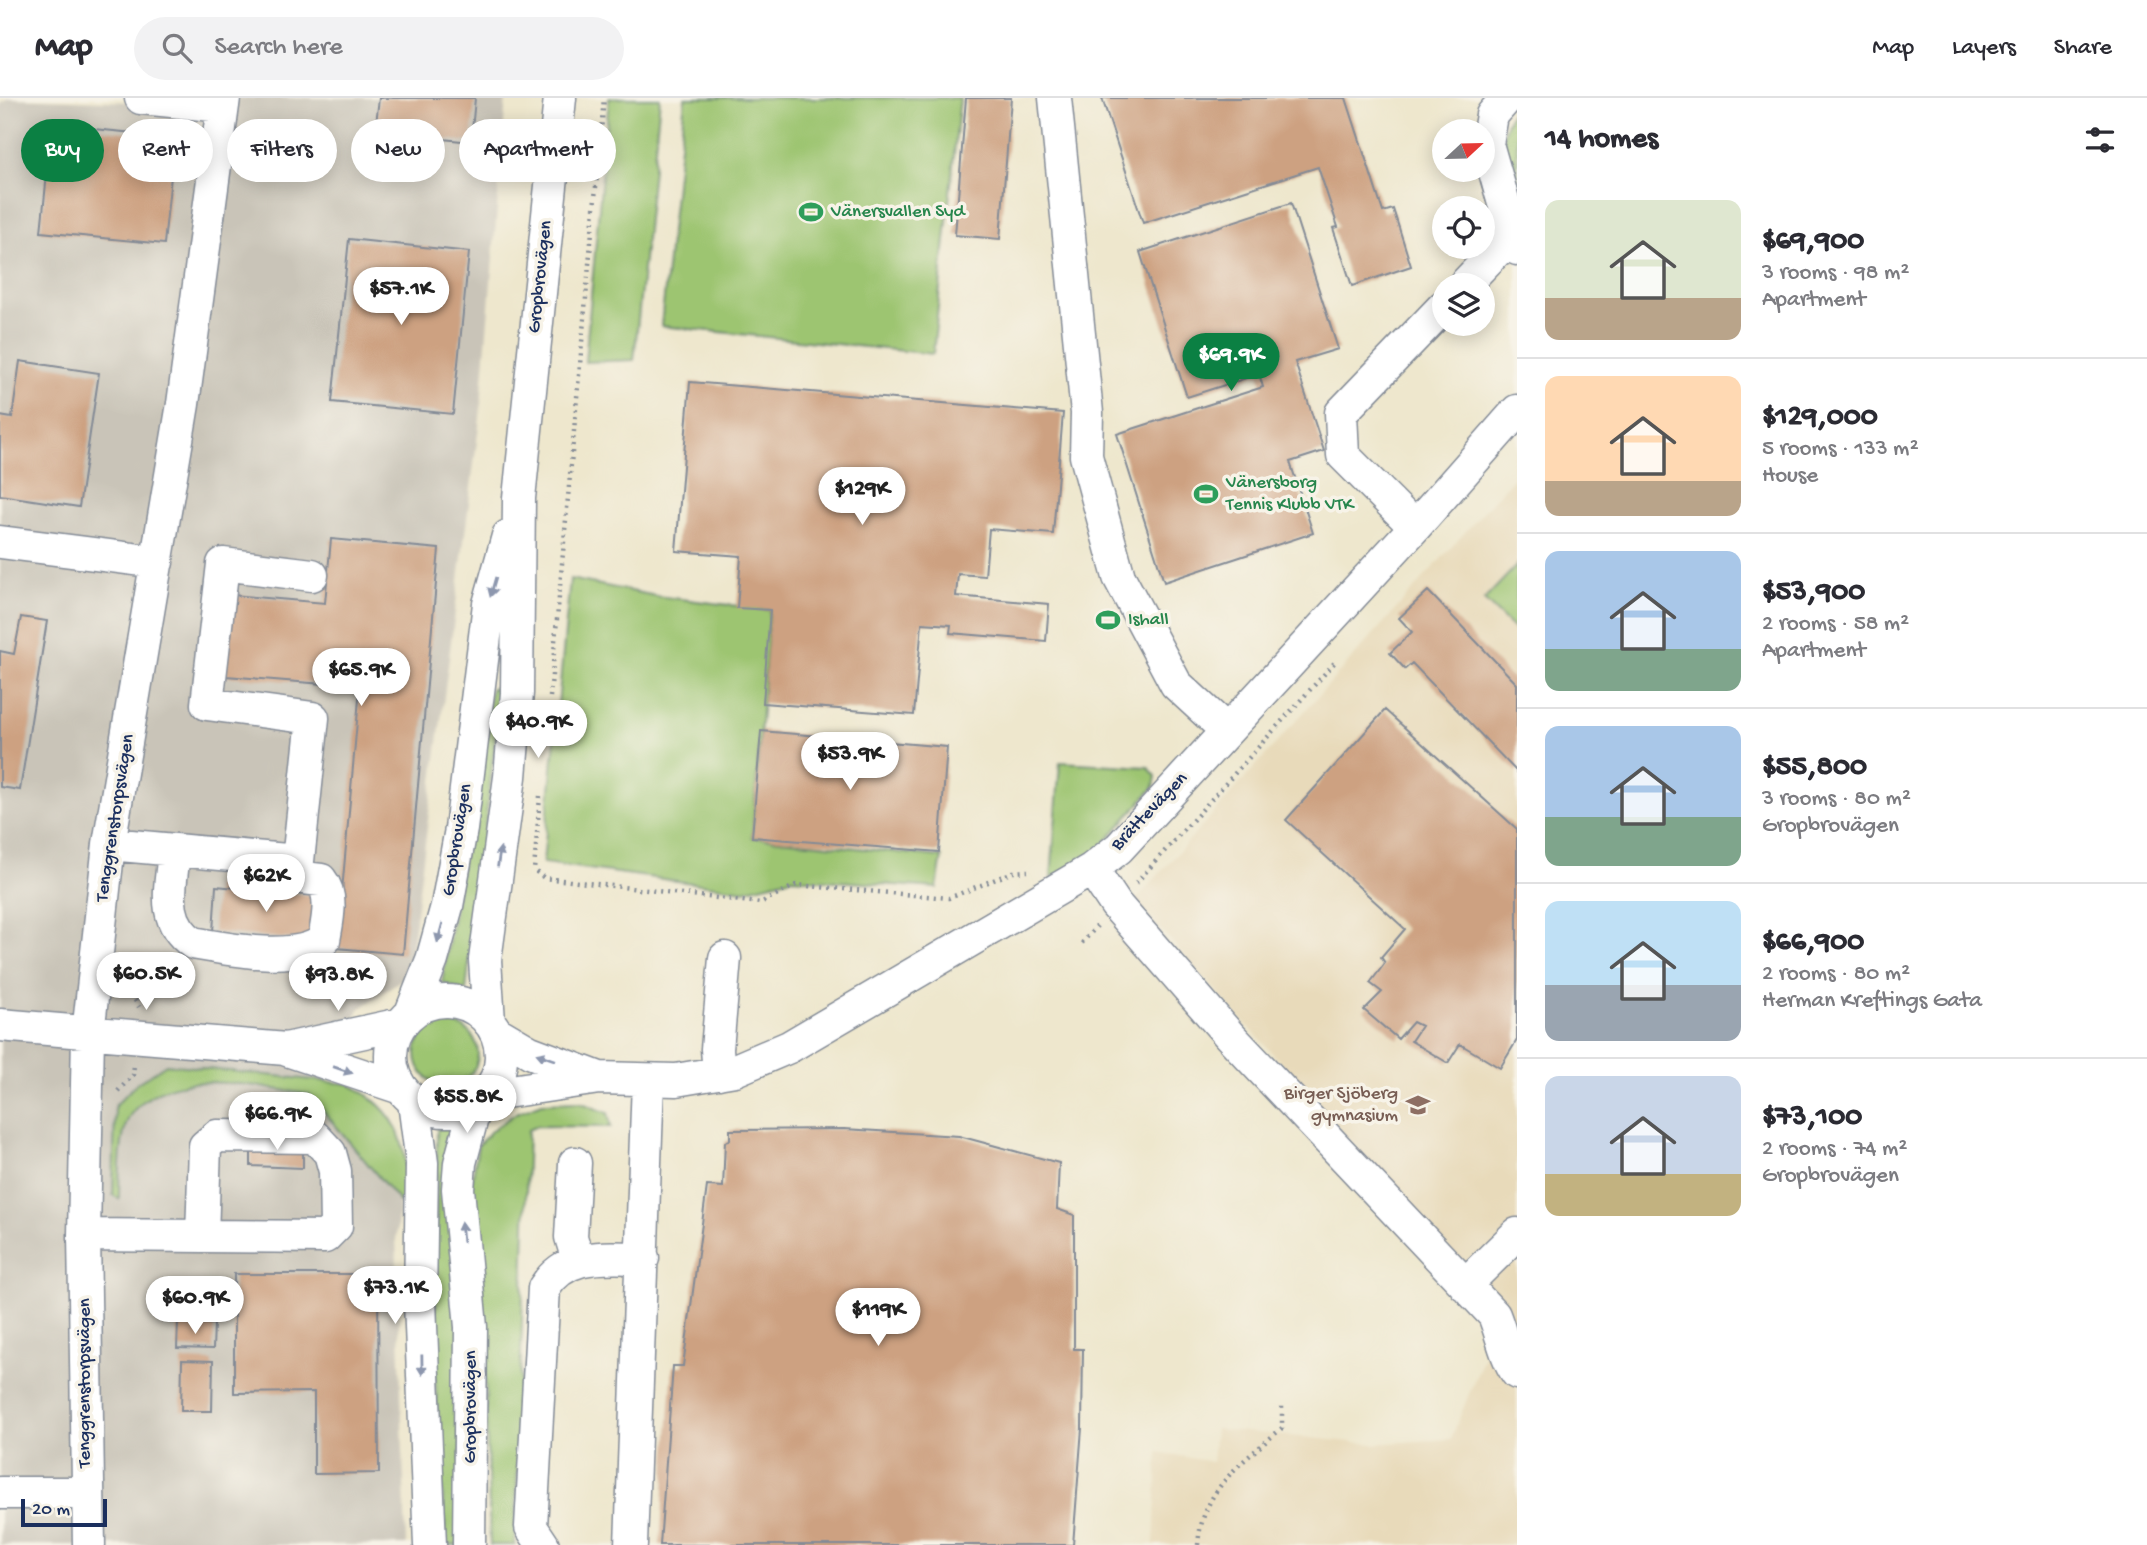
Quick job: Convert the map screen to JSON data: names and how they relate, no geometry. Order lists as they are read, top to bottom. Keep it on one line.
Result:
{"streets":{"street":["Gropbrovägen","Brättevägen","Tenggrenstorpsvägen"]},"crossings":[["Gropbrovägen","Brättevägen"]],"places":{"sports":["Vänersvallen Syd","Vänersborg Tennis Klubb VTK","Ishall"],"school or university":["Birger Sjöberg gymnasium"]},"scale_bar":"20 m","north":"right","page":{"header":"Map","search":"Search here","nav":["Map","Layers","Share"],"heading":"14 homes","chip":["Buy","Rent","Filters","New","Apartment"],"list":[{"name":"$69,900","note":"3 rooms · 98 m² · Apartment"},{"name":"$129,000","note":"5 rooms · 133 m² · House"},{"name":"$53,900","note":"2 rooms · 58 m² · Apartment"},{"name":"$55,800","note":"3 rooms · 80 m² · Gropbrovägen"},{"name":"$66,900","note":"2 rooms · 80 m² · Herman Kreftings Gata"},{"name":"$73,100","note":"2 rooms · 74 m² · Gropbrovägen"}],"price":["$57.1K","$69.9K","$129K","$65.9K","$40.9K","$53.9K","$62K","$60.5K","$93.8K","$55.8K","$66.9K","$73.1K","$60.9K","$119K"],"scale":"20 m"}}
